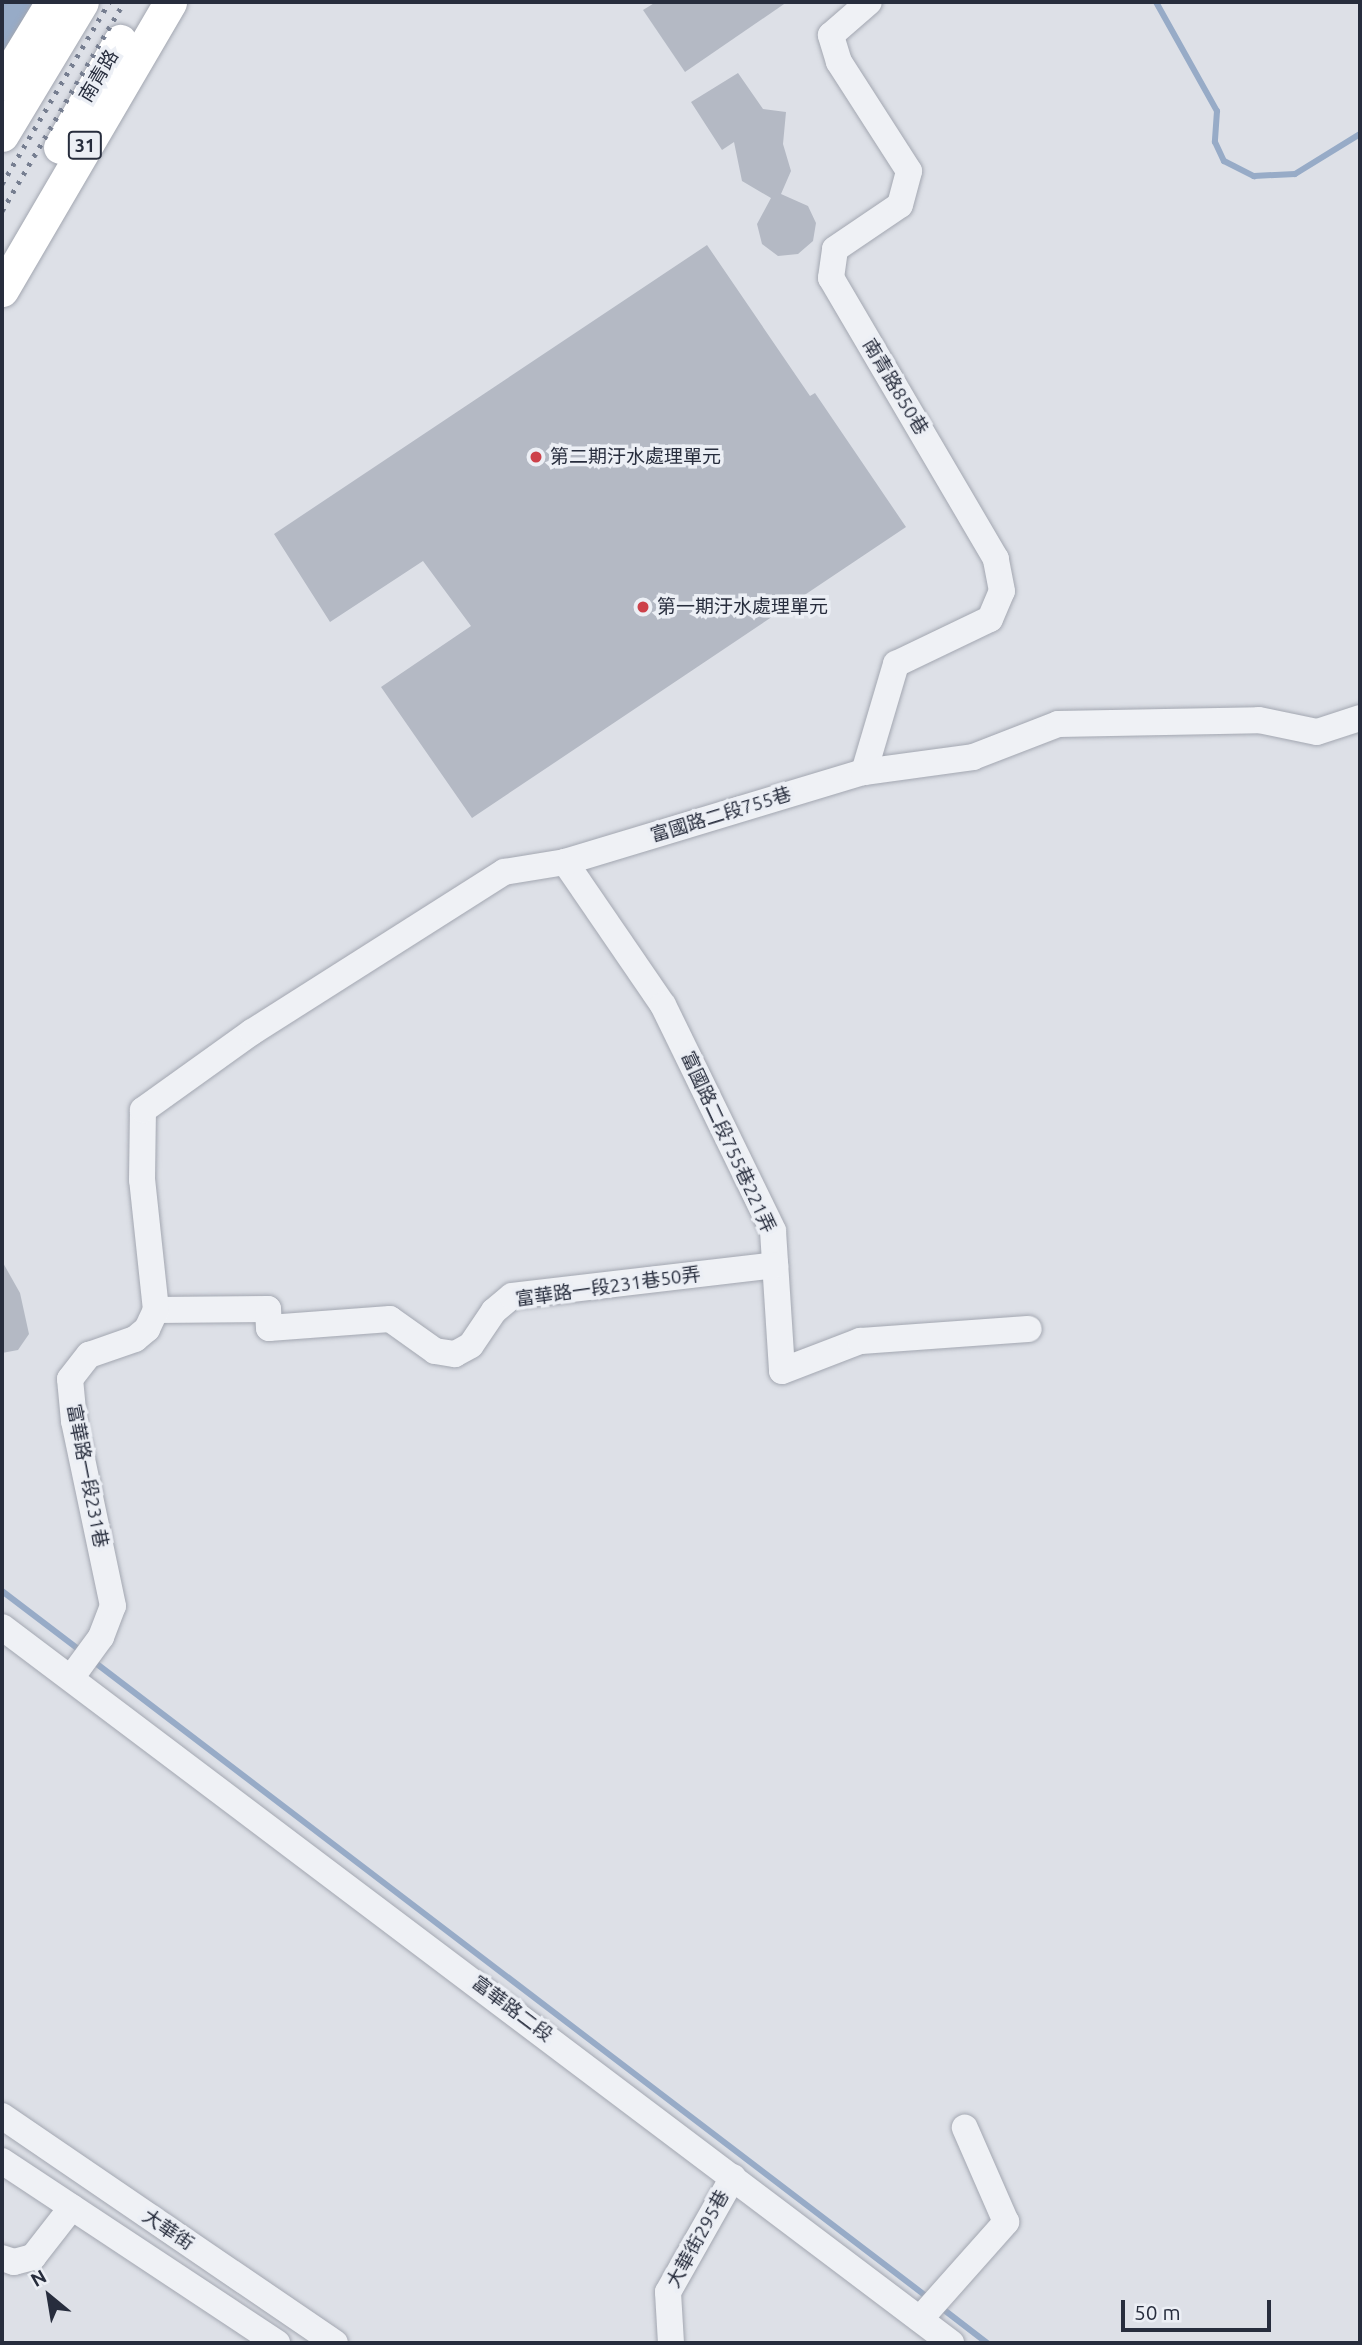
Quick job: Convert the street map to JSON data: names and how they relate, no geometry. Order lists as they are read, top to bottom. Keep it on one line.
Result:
{"streets":{"main road":["南青路","31"],"street":["南青路850巷","富國路二段755巷","富國路二段755巷221弄","富華路一段231巷50弄","富華路一段231巷","富華路二段","大華街","大華街295巷"]},"crossings":[["南青路","31"],["南青路850巷","富國路二段755巷"],["富國路二段755巷","富國路二段755巷221弄"],["富國路二段755巷","富華路一段231巷50弄"],["富國路二段755巷","富華路一段231巷"],["富國路二段755巷221弄","富華路一段231巷50弄"],["富華路一段231巷50弄","富華路一段231巷"],["富華路一段231巷","富華路二段"],["富華路二段","大華街295巷"]],"places":["第二期汙水處理單元","第一期汙水處理單元"],"scale_bar":"50 m","north":"top left"}
